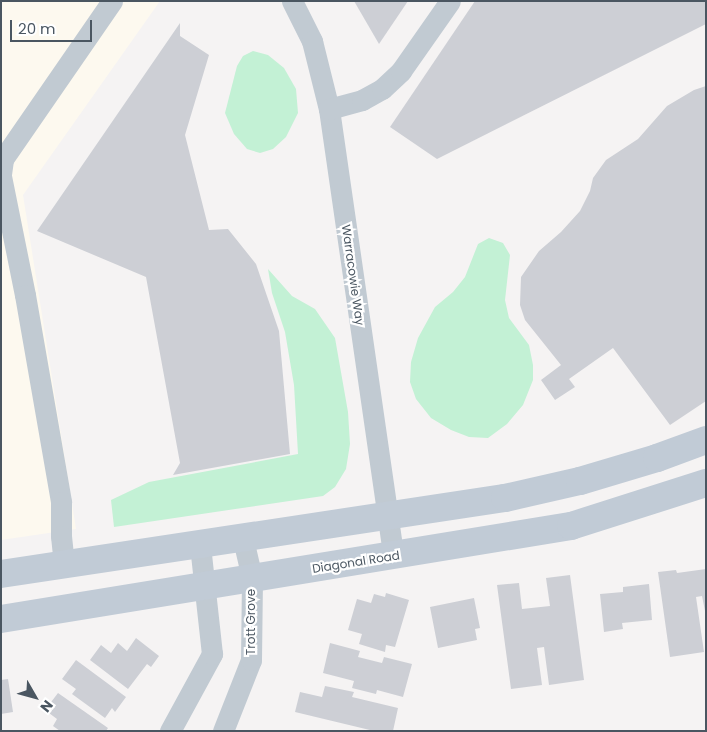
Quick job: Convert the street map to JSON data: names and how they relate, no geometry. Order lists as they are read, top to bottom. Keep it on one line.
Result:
{"streets":{"main road":["Diagonal Road"],"street":["Warracowie Way","Trott Grove"]},"crossings":[["Warracowie Way","Diagonal Road"],["Diagonal Road","Trott Grove"]],"scale_bar":"20 m","north":"bottom right"}
